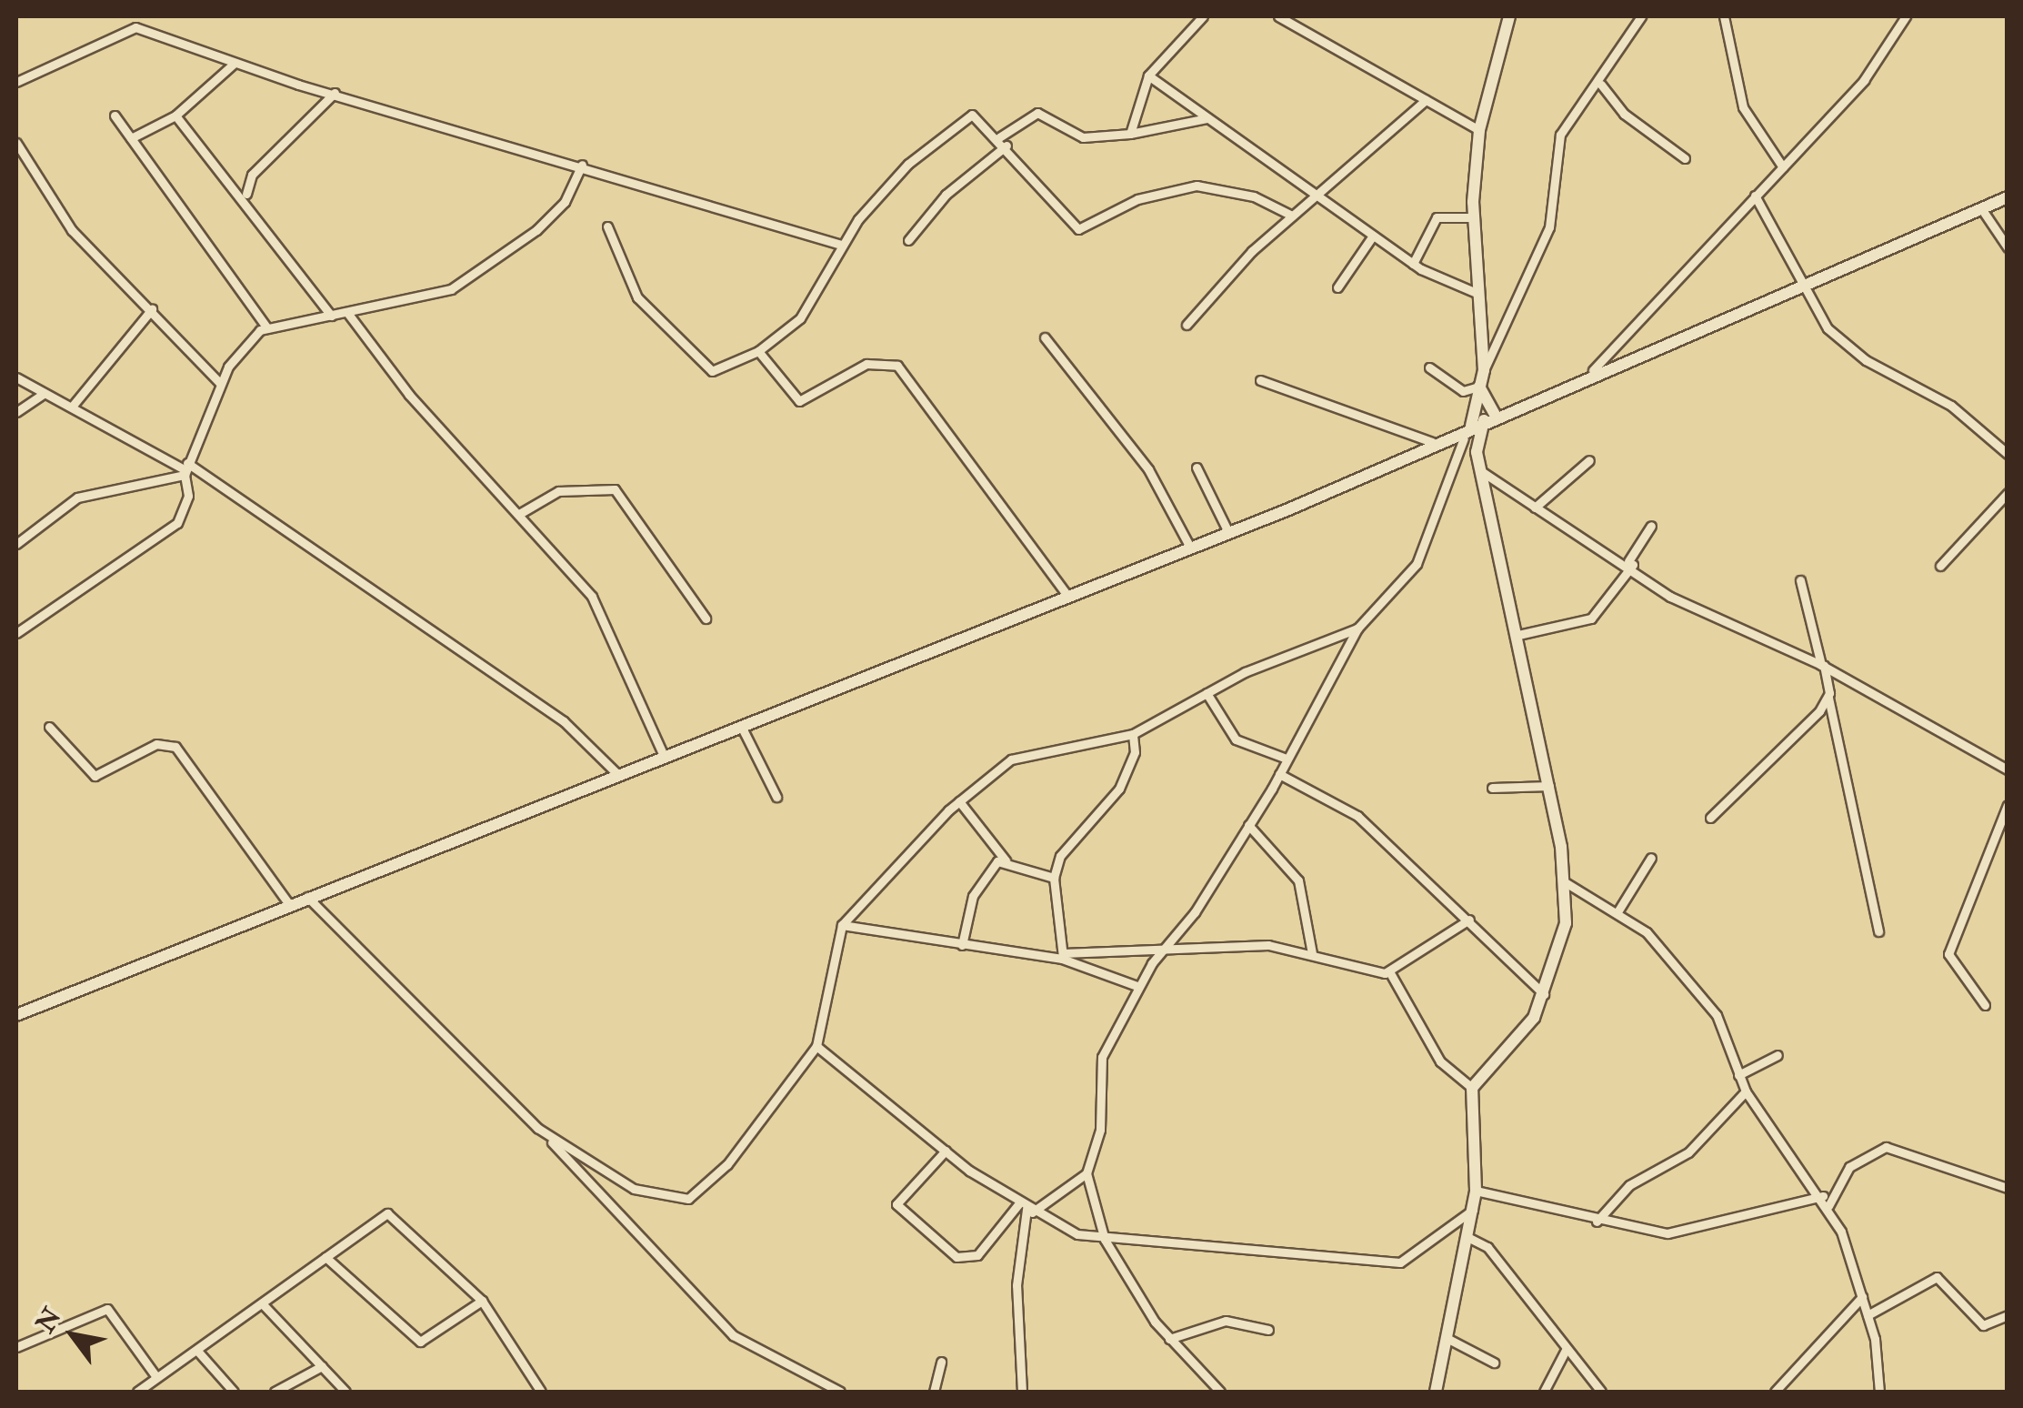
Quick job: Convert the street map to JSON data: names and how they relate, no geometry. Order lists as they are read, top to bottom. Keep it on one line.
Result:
{"north":"top left"}
